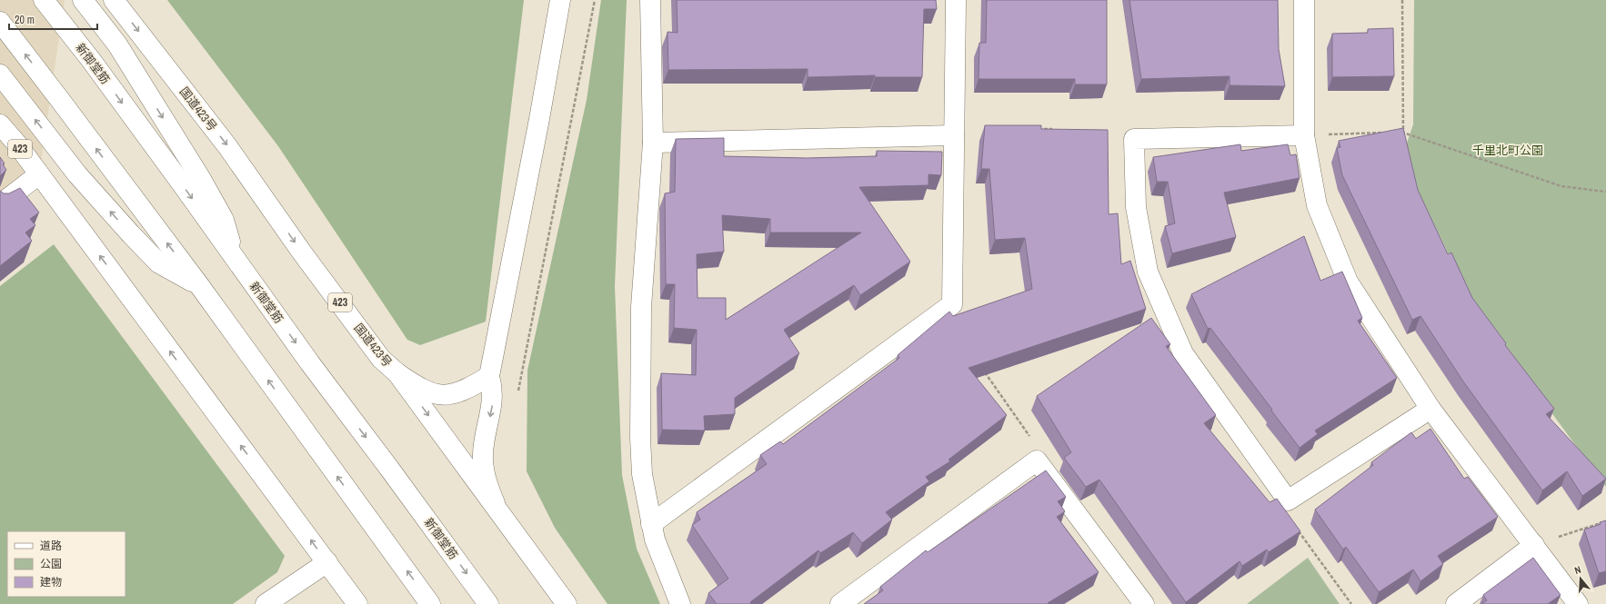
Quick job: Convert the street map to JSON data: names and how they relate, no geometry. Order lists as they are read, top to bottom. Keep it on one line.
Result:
{"streets":{"main road":["新御堂筋","国道423号","423"]},"parks":["千里北町公園"],"legend":["道路","公園","建物"],"scale_bar":"20 m","north":"top"}
